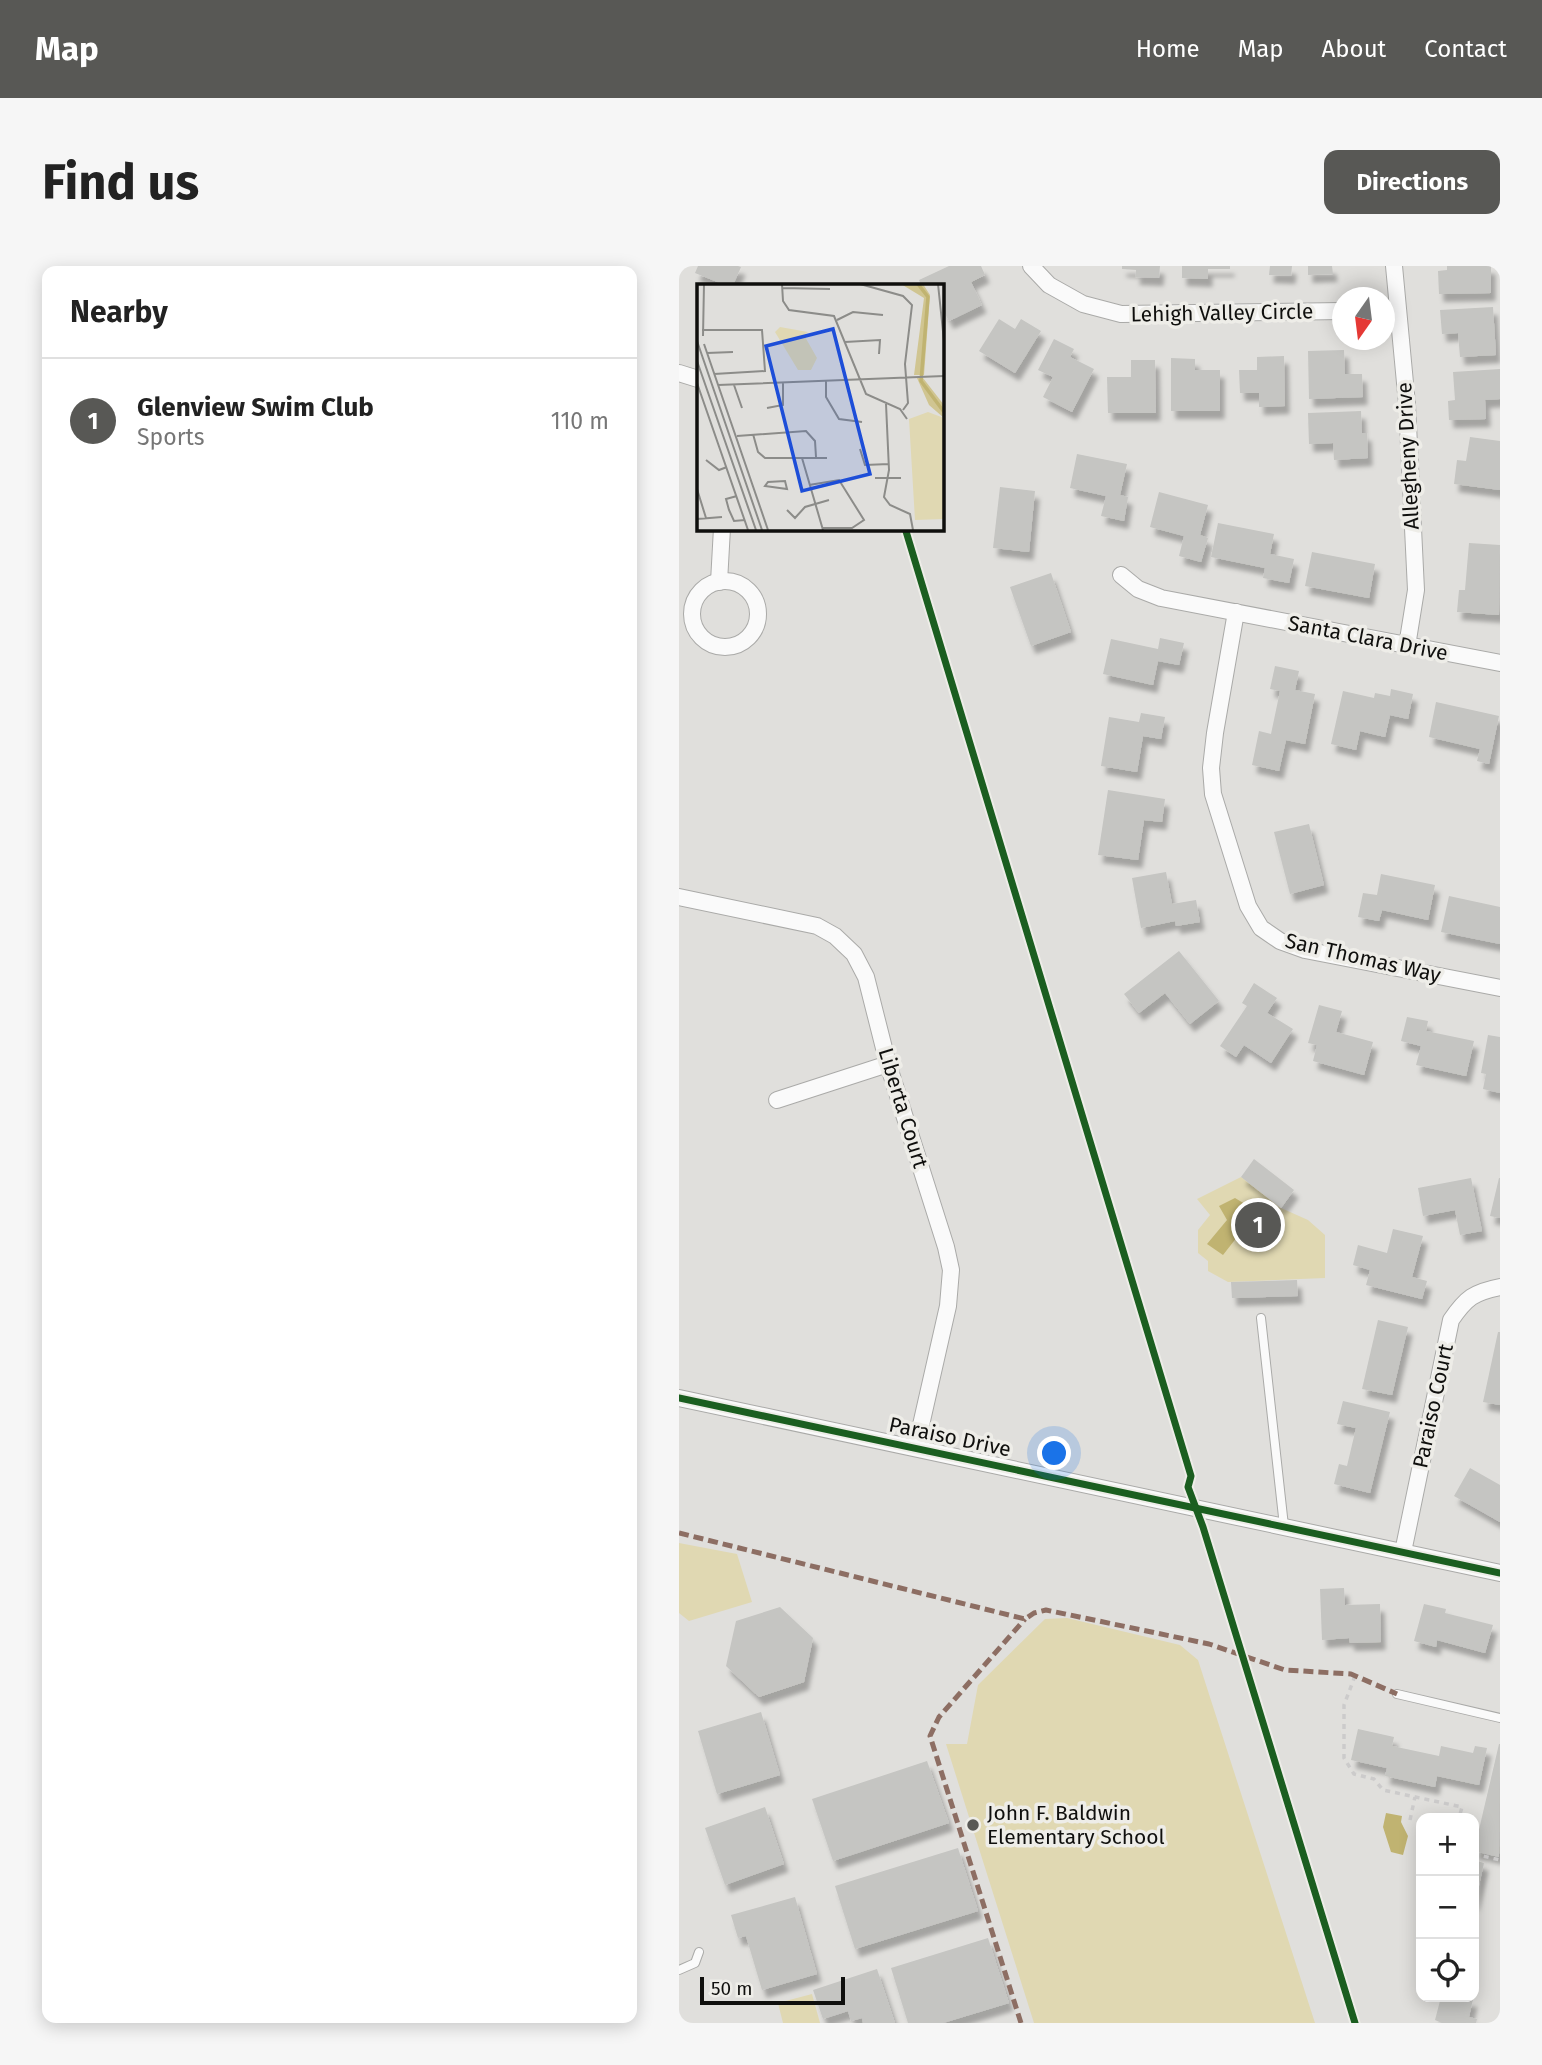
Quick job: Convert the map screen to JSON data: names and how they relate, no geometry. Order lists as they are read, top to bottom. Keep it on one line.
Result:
{"streets":{"street":["Lehigh Valley Circle","Allegheny Drive","Santa Clara Drive","San Thomas Way","Liberta Court","Paraiso Court","Paraiso Drive"]},"crossings":[["Allegheny Drive","Santa Clara Drive"],["Santa Clara Drive","San Thomas Way"],["Liberta Court","Paraiso Drive"],["Paraiso Court","Paraiso Drive"]],"places":["John F. Baldwin Elementary School"],"scale_bar":"50 m","north":"bottom","page":{"header":"Map","nav":["Home","Map","About","Contact"],"buttons":"Directions","title":"Find us","heading":"Nearby","list":[{"mark":"1","name":"Glenview Swim Club","note":"Sports","value":"110 m"}],"pins":"1","map_buttons":["+","−"],"scale":"50 m"}}
